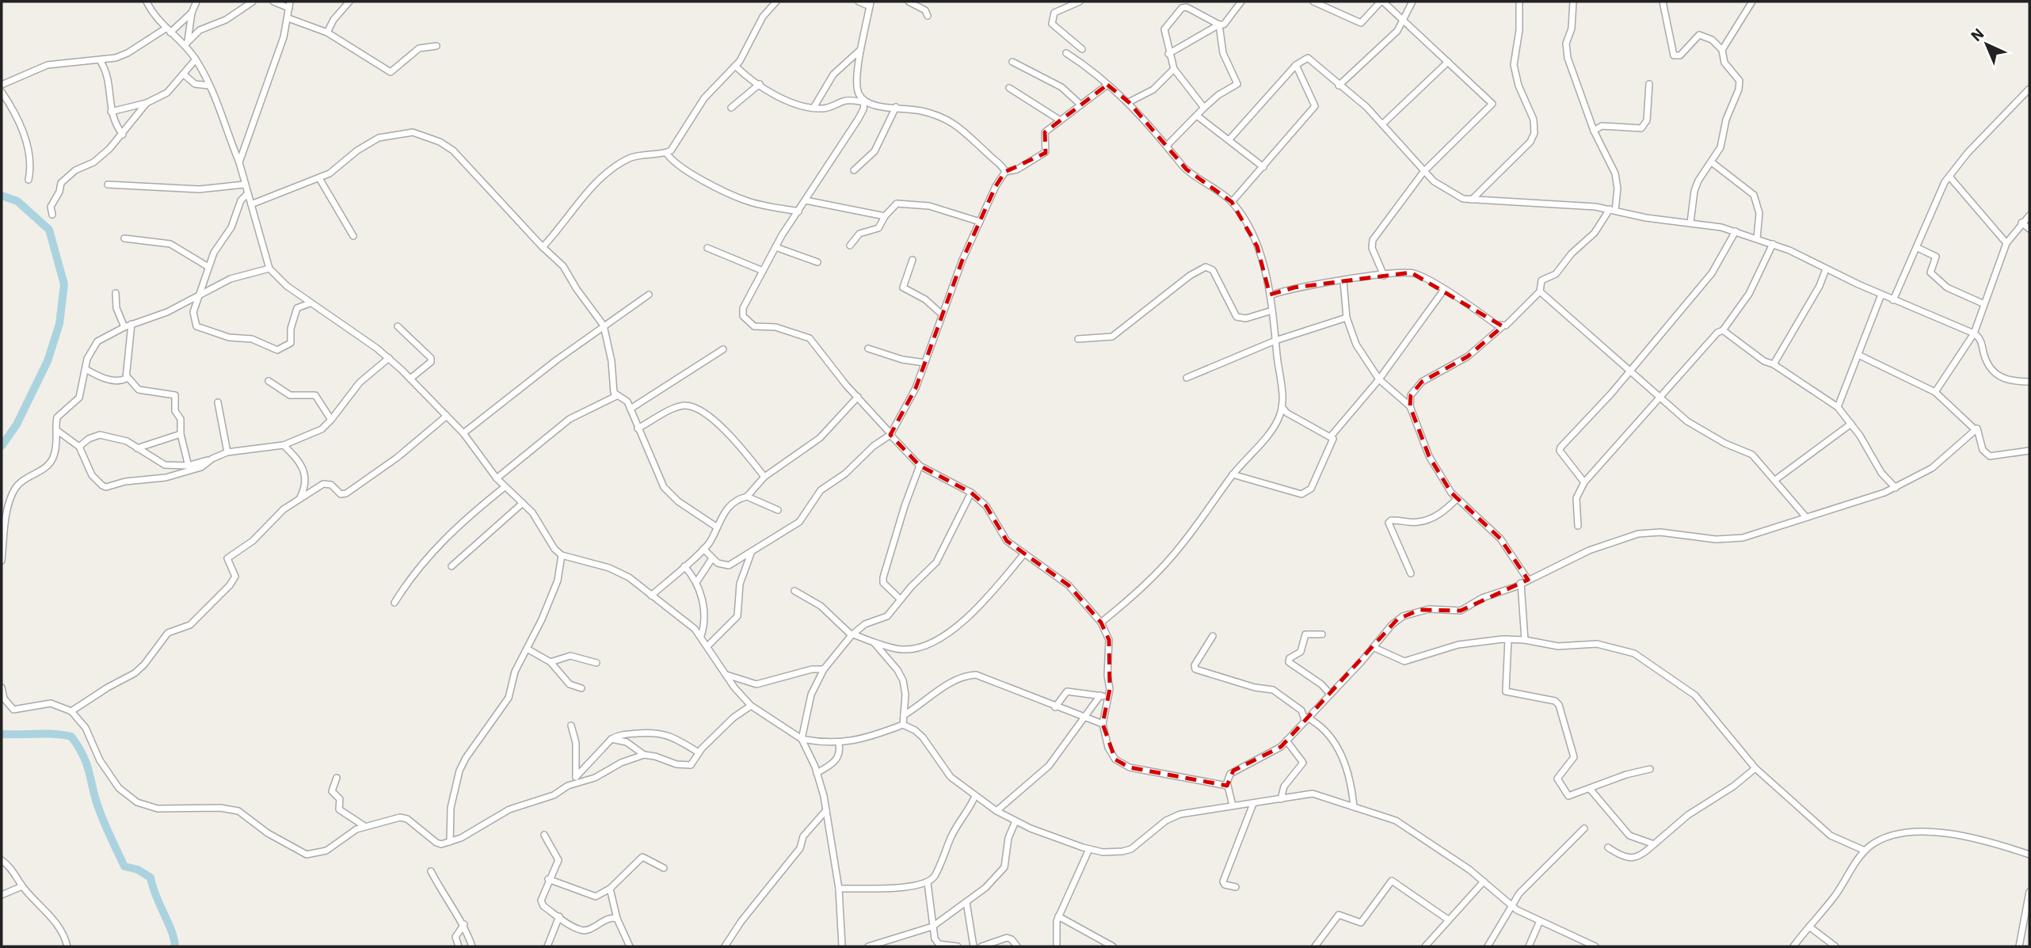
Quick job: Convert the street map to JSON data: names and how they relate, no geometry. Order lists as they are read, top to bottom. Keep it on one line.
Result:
{"north":"top left"}
